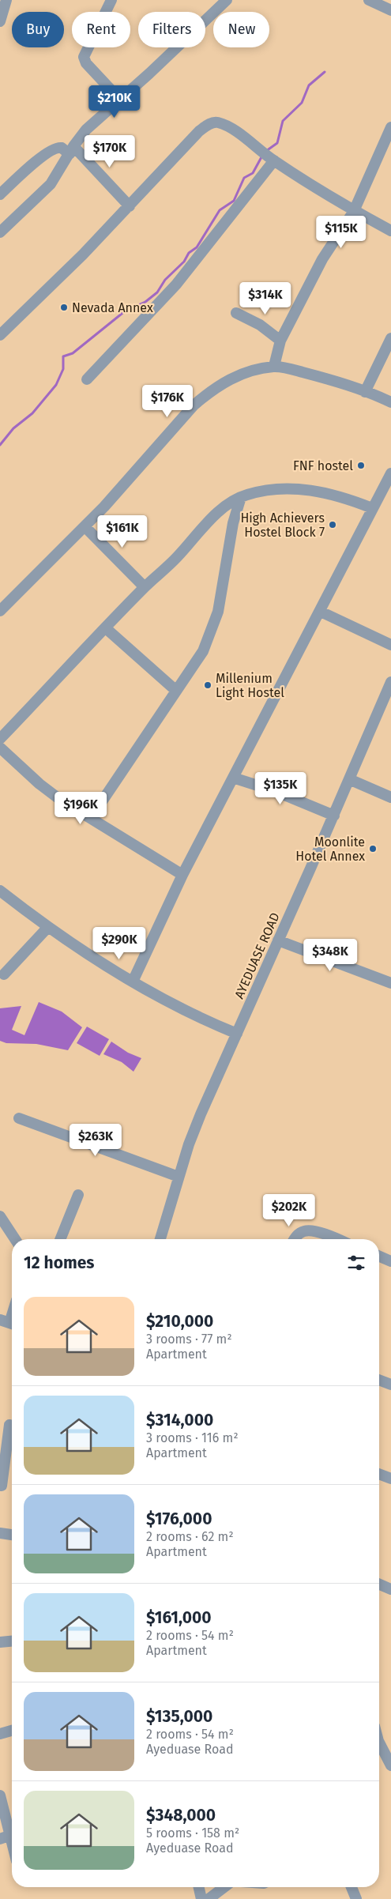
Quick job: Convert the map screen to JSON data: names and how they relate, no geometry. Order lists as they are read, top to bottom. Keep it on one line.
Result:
{"streets":{"street":["AYEDUASE ROAD"]},"places":["Nevada Annex","FNF hostel","High Achievers Hostel Block 7","Millenium Light Hostel","Moonlite Hotel Annex"],"page":{"chip":["Buy","Rent","Filters","New"],"price":["$210K","$170K","$115K","$314K","$176K","$161K","$135K","$196K","$290K","$348K","$263K","$202K"],"heading":"12 homes","list":[{"name":"$210,000","note":"3 rooms · 77 m² · Apartment"},{"name":"$314,000","note":"3 rooms · 116 m² · Apartment"},{"name":"$176,000","note":"2 rooms · 62 m² · Apartment"},{"name":"$161,000","note":"2 rooms · 54 m² · Apartment"},{"name":"$135,000","note":"2 rooms · 54 m² · Ayeduase Road"},{"name":"$348,000","note":"5 rooms · 158 m² · Ayeduase Road"}]}}
